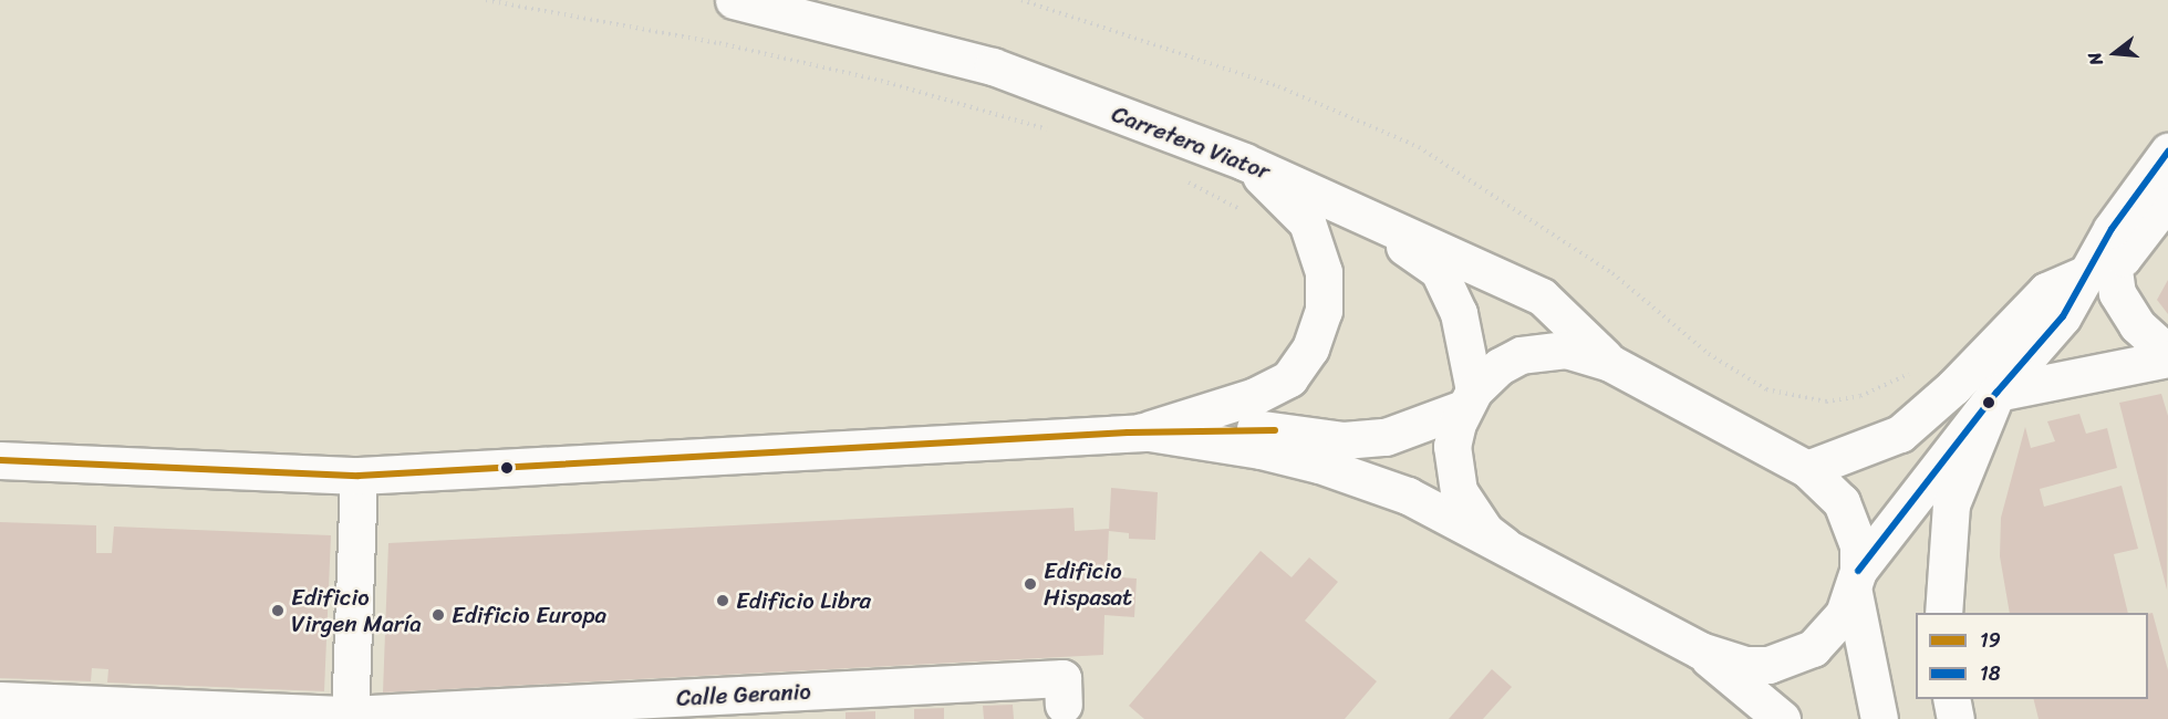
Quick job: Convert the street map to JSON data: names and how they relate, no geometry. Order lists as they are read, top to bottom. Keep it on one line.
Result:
{"streets":{"main road":["Carretera Viator","Calle Geranio"]},"places":["Edificio Hispasat","Edificio Libra","Edificio Virgen María","Edificio Europa"],"lines":["transit line 18","transit line 19"],"legend":["19","18"],"north":"left"}
